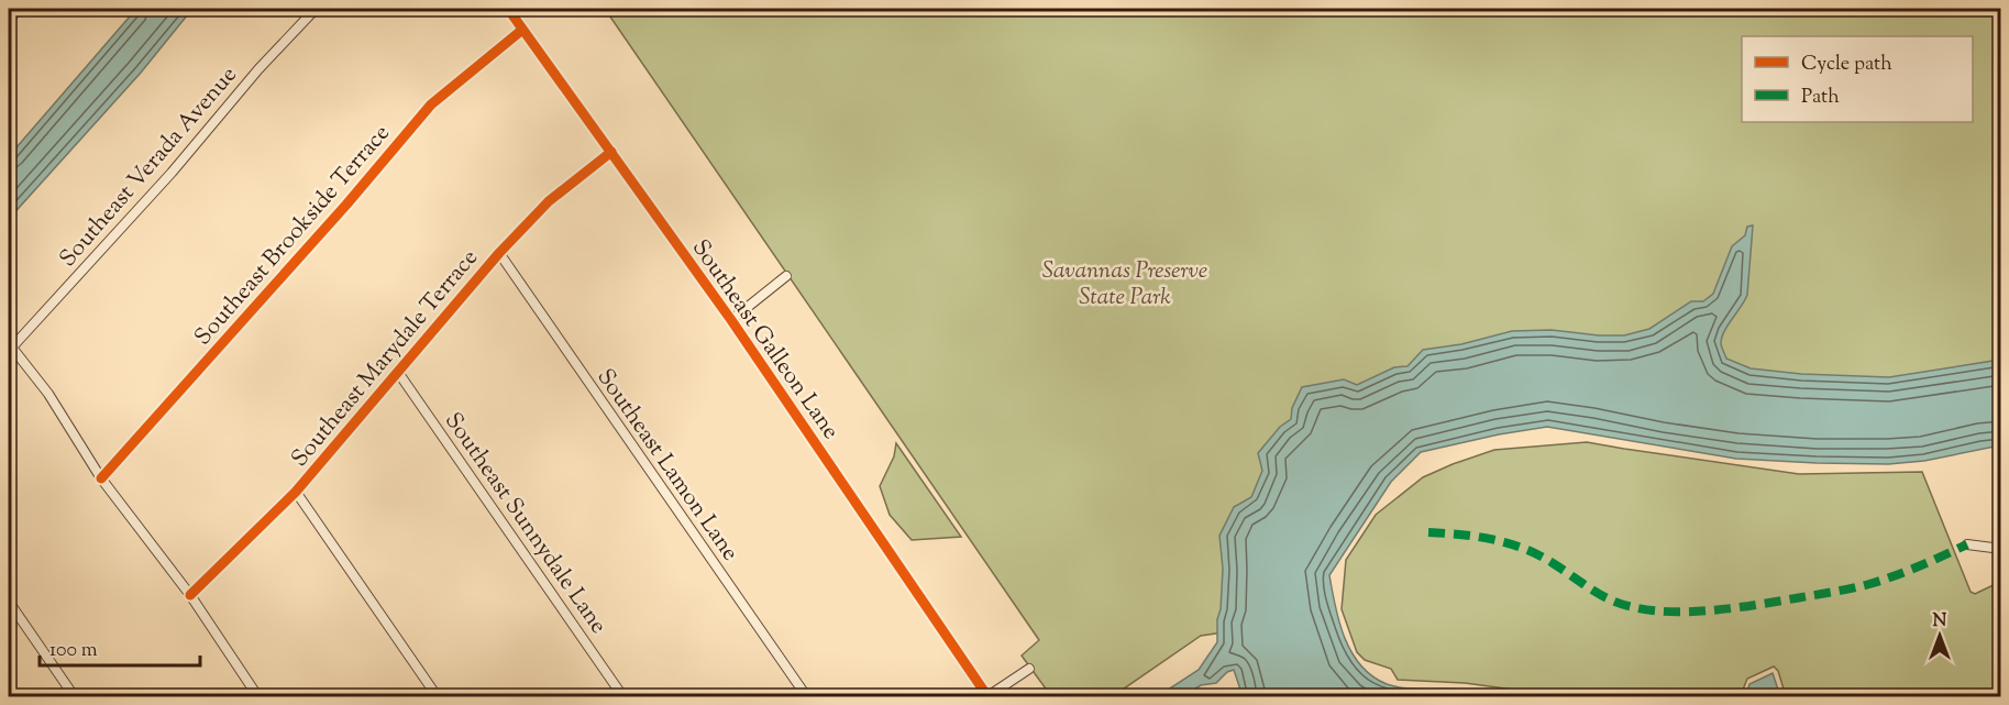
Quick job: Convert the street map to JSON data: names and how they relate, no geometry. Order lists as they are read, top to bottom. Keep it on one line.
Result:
{"streets":{"street":["Southeast Verada Avenue","Southeast Brookside Terrace","Southeast Galleon Lane","Southeast Marydale Terrace","Southeast Lamon Lane","Southeast Sunnydale Lane"]},"crossings":[["Southeast Brookside Terrace","Southeast Galleon Lane"],["Southeast Galleon Lane","Southeast Marydale Terrace"],["Southeast Marydale Terrace","Southeast Lamon Lane"],["Southeast Marydale Terrace","Southeast Sunnydale Lane"]],"parks":["Savannas Preserve State Park"],"legend":["Cycle path","Path"],"scale_bar":"100 m","north":"top"}
